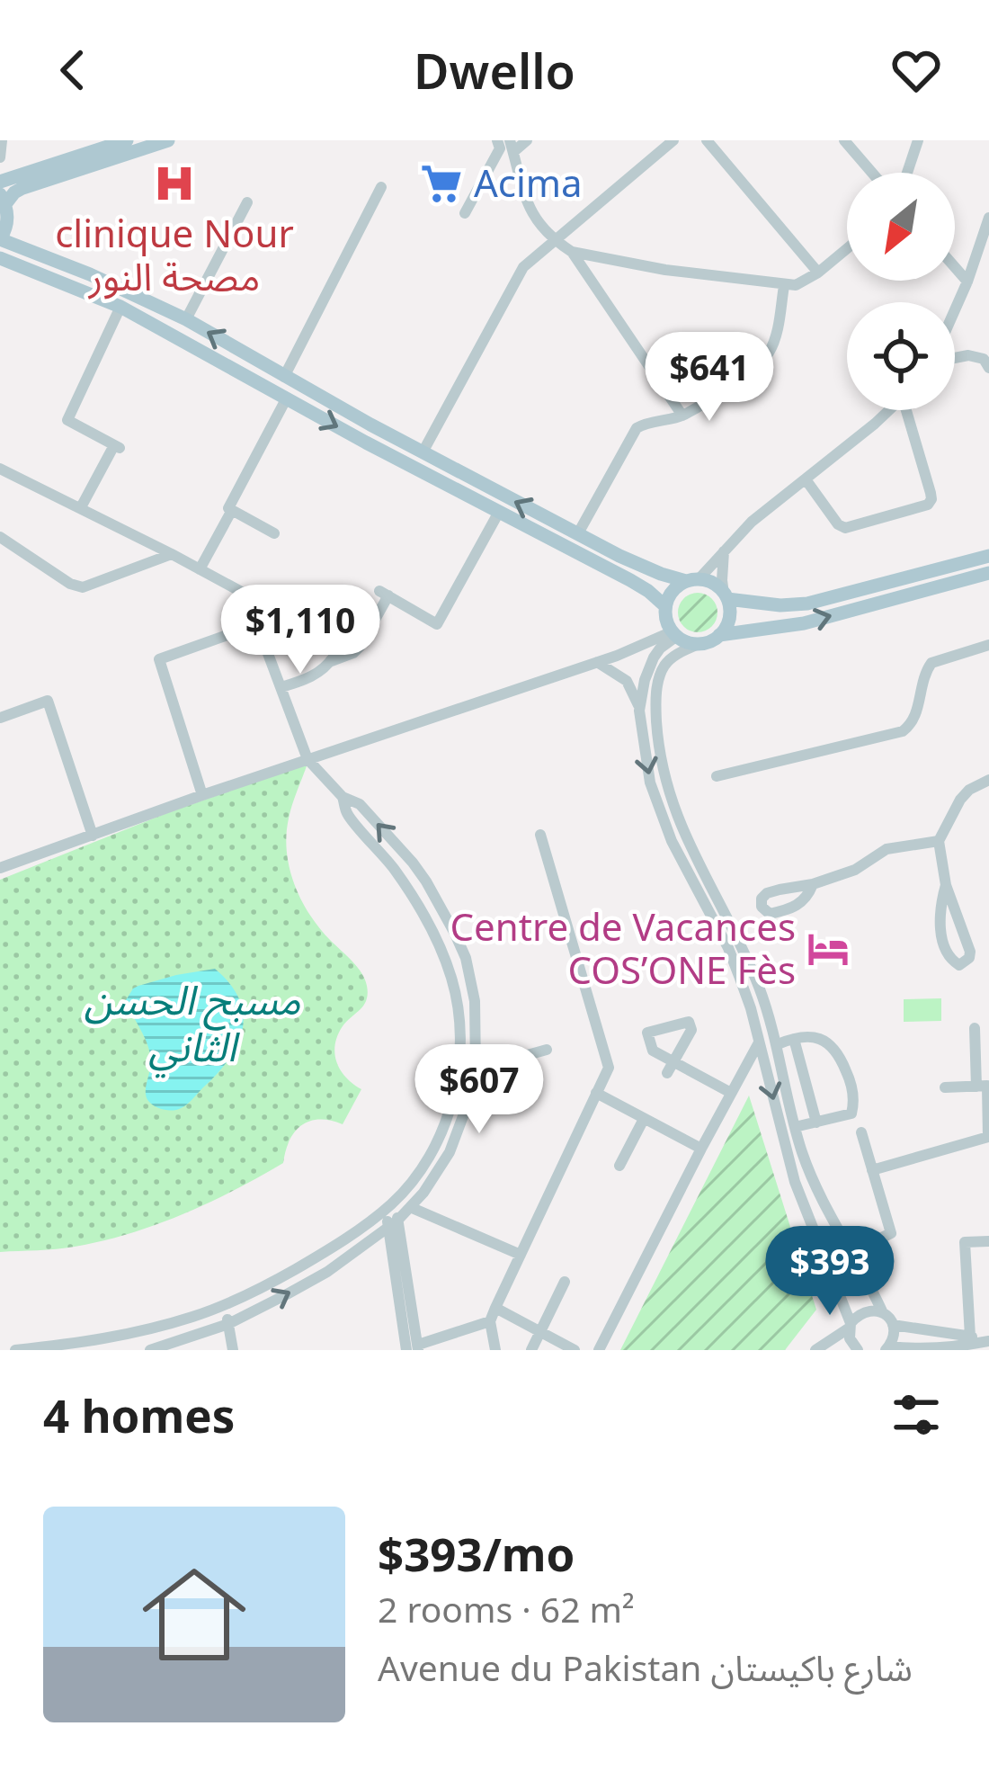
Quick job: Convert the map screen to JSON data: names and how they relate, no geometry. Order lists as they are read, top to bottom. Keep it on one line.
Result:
{"water":["مسبح الحسن الثاني"],"places":{"hospital":["clinique Nour مصحة النور"],"supermarket":["Acima"],"hotel":["Centre de Vacances COS’ONE Fès"]},"north":"bottom left","page":{"header":"Dwello","price":["$641","$1,110","$607","$393"],"heading":"4 homes","list":[{"name":"$393/mo","note":"2 rooms · 62 m² · Avenue du Pakistan شارع باكيستان"}]}}
